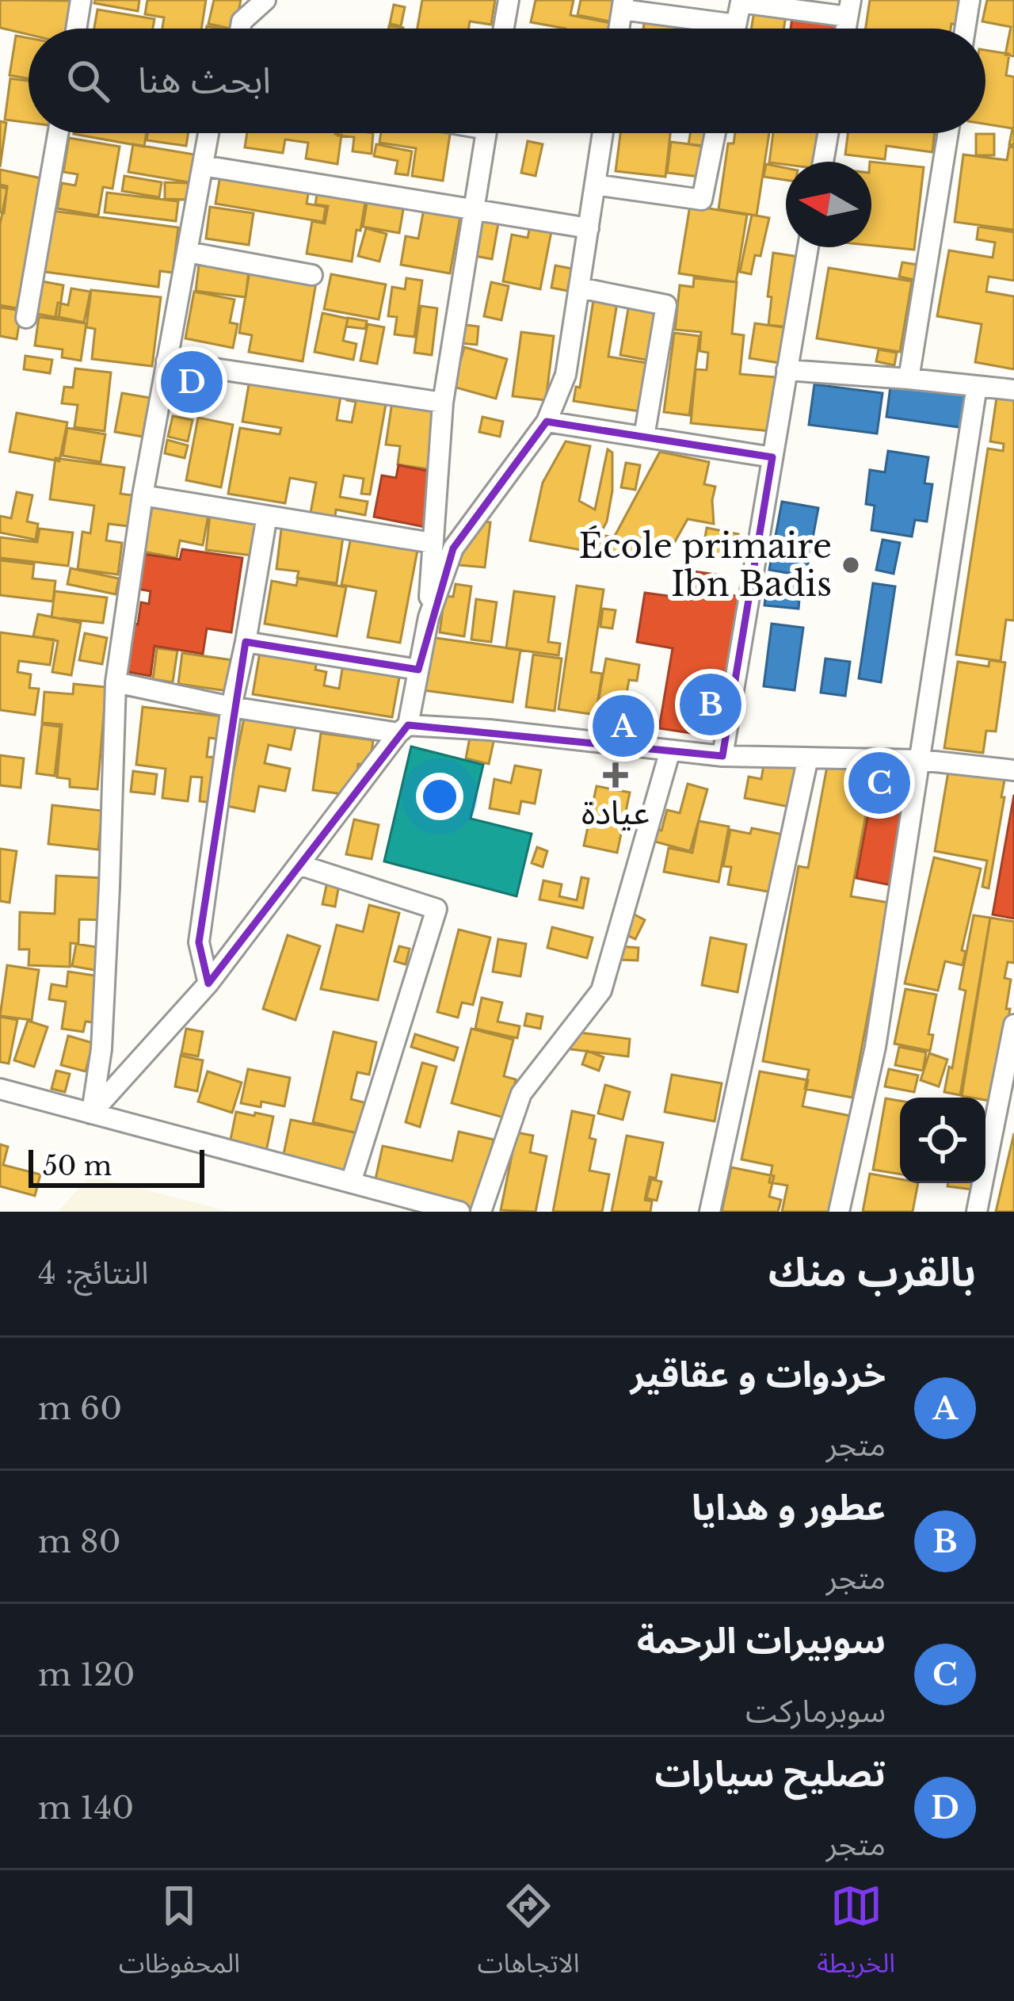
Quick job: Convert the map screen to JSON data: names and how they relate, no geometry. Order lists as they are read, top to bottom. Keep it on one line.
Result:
{"places":{"other":["École primaire Ibn Badis"],"health":["عيادة"]},"scale_bar":"50 m","north":"left","page":{"search":"ابحث هنا","pins":["D","B","A","C"],"scale":"50 m","heading":["بالقرب منك","النتائج: 4"],"list":[{"mark":"A","name":"خردوات و عقاقير","note":"متجر","value":"60 m"},{"mark":"B","name":"عطور و هدايا","note":"متجر","value":"80 m"},{"mark":"C","name":"سوبيرات الرحمة","note":"سوبرماركت","value":"120 m"},{"mark":"D","name":"تصليح سيارات","note":"متجر","value":"140 m"}],"nav":["الخريطة","الاتجاهات","المحفوظات"]}}
